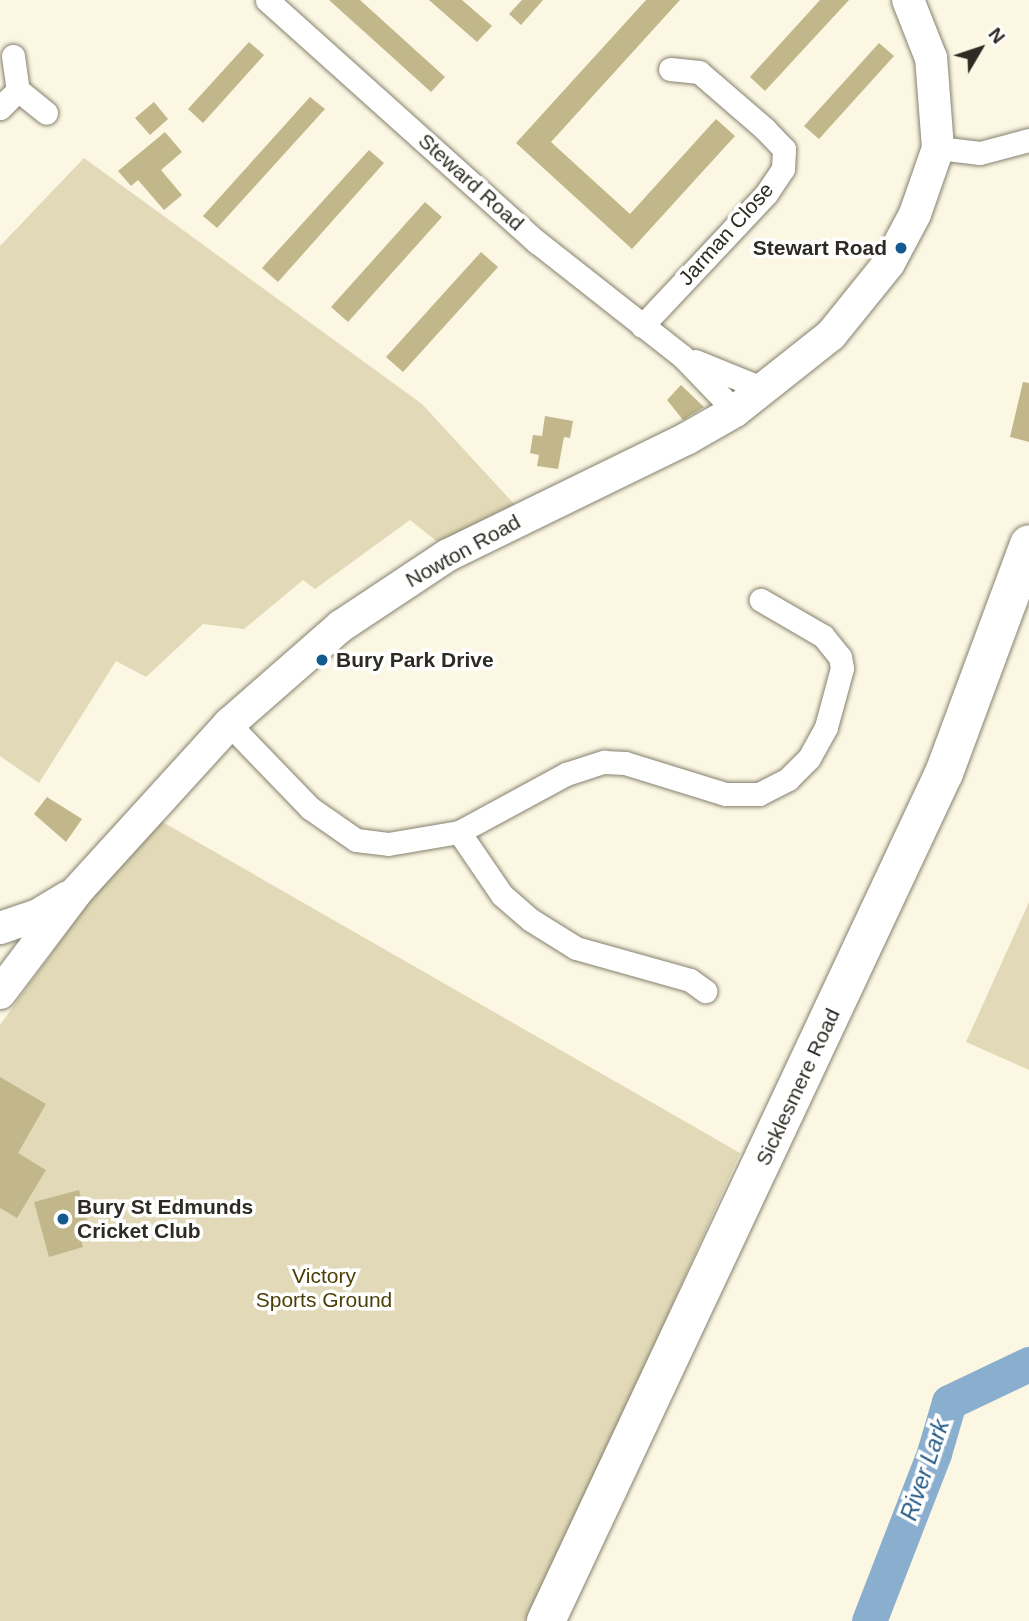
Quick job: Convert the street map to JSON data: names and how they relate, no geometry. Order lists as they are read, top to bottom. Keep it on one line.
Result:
{"streets":{"highway":["Sicklesmere Road"],"street":["Steward Road","Jarman Close","Nowton Road"]},"crossings":[["Steward Road","Jarman Close"],["Steward Road","Nowton Road"]],"water":["River Lark"],"parks":["Victory Sports Ground"],"places":["Stewart Road","Bury Park Drive","Bury St Edmunds Cricket Club"],"north":"top right"}
